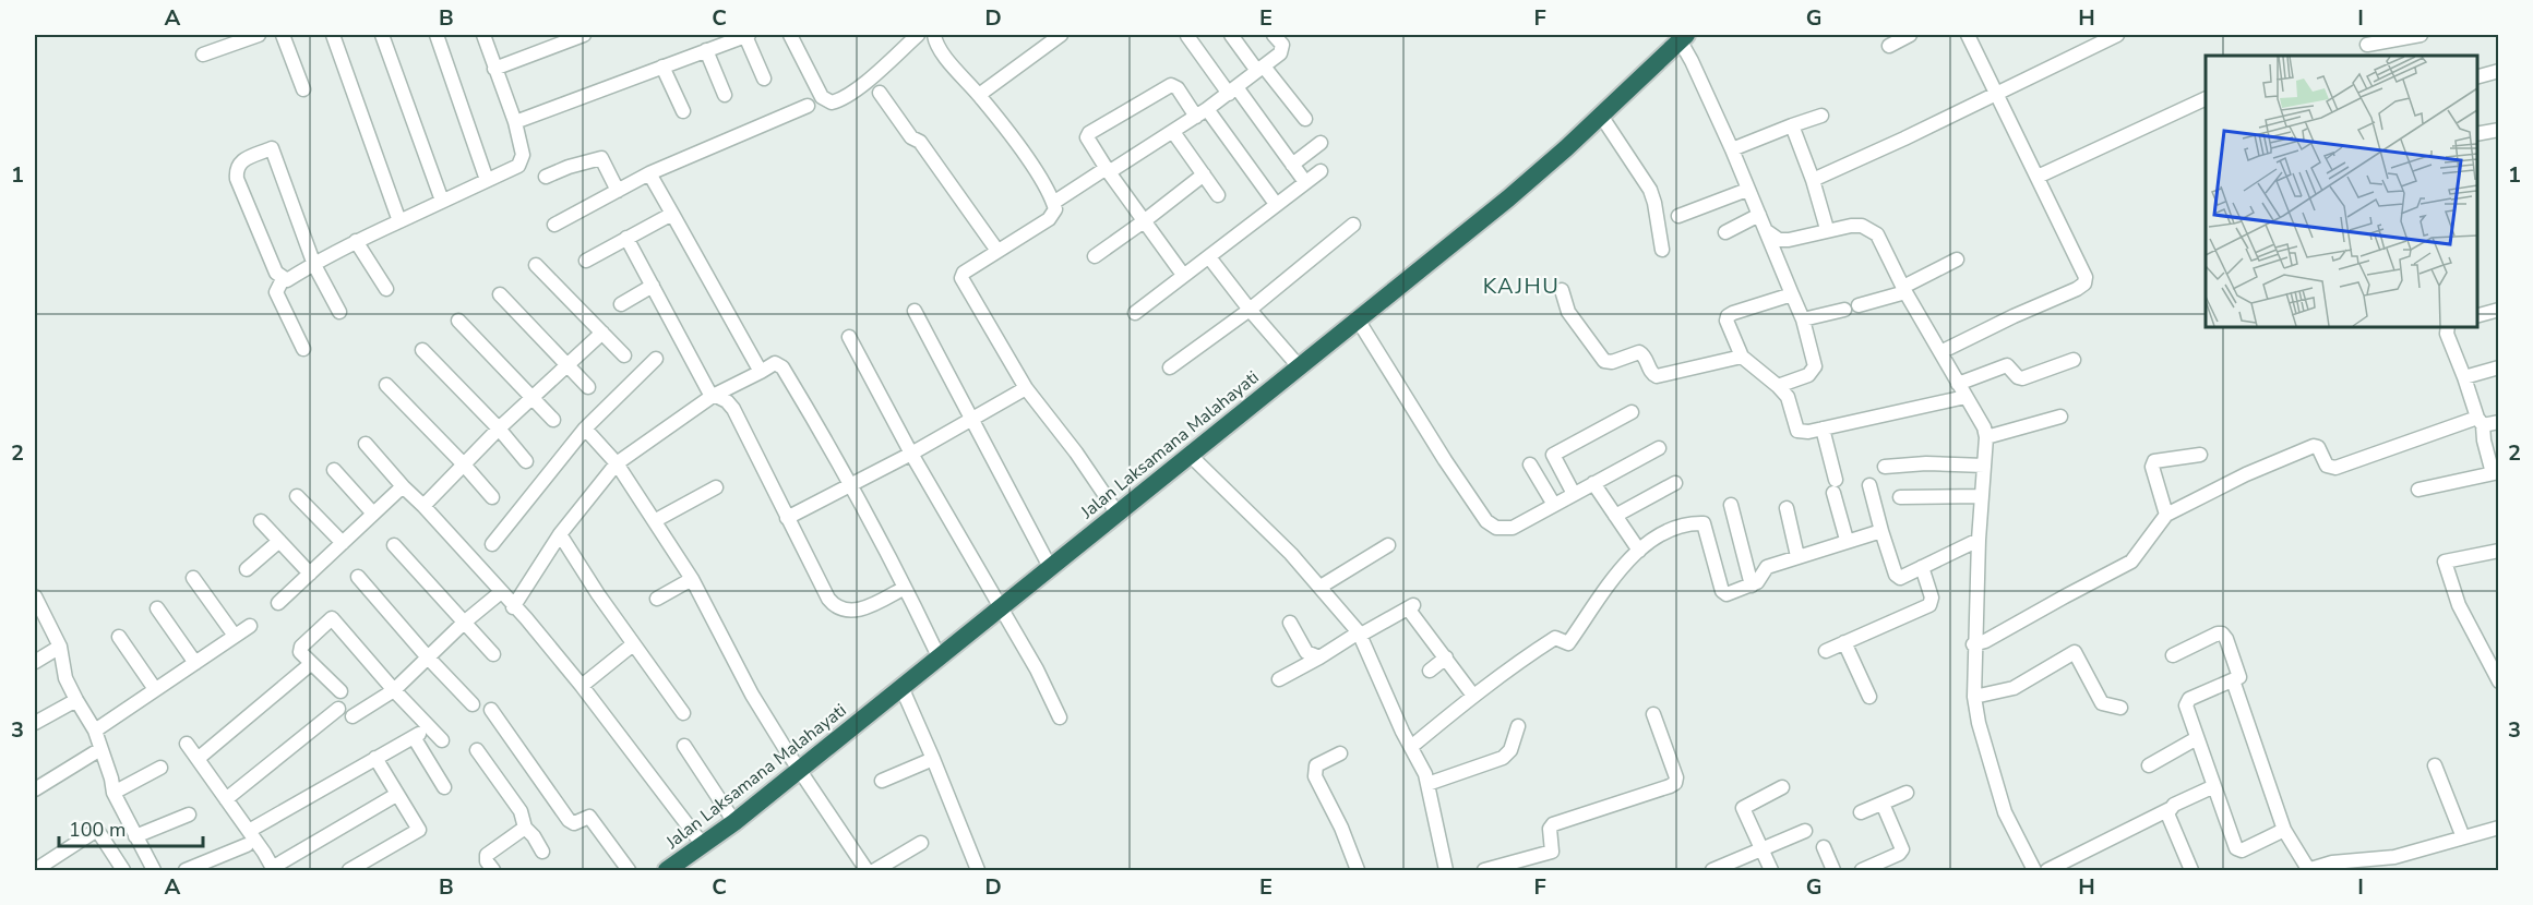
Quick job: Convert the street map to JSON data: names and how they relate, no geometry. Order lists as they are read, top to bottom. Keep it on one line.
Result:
{"streets":{"highway":["Jalan Laksamana Malahayati"]},"districts":["KAJHU"],"scale_bar":"100 m","grid":{"columns":["A","B","C","D","E","F","G","H","I"],"rows":["1","2","3"]}}
